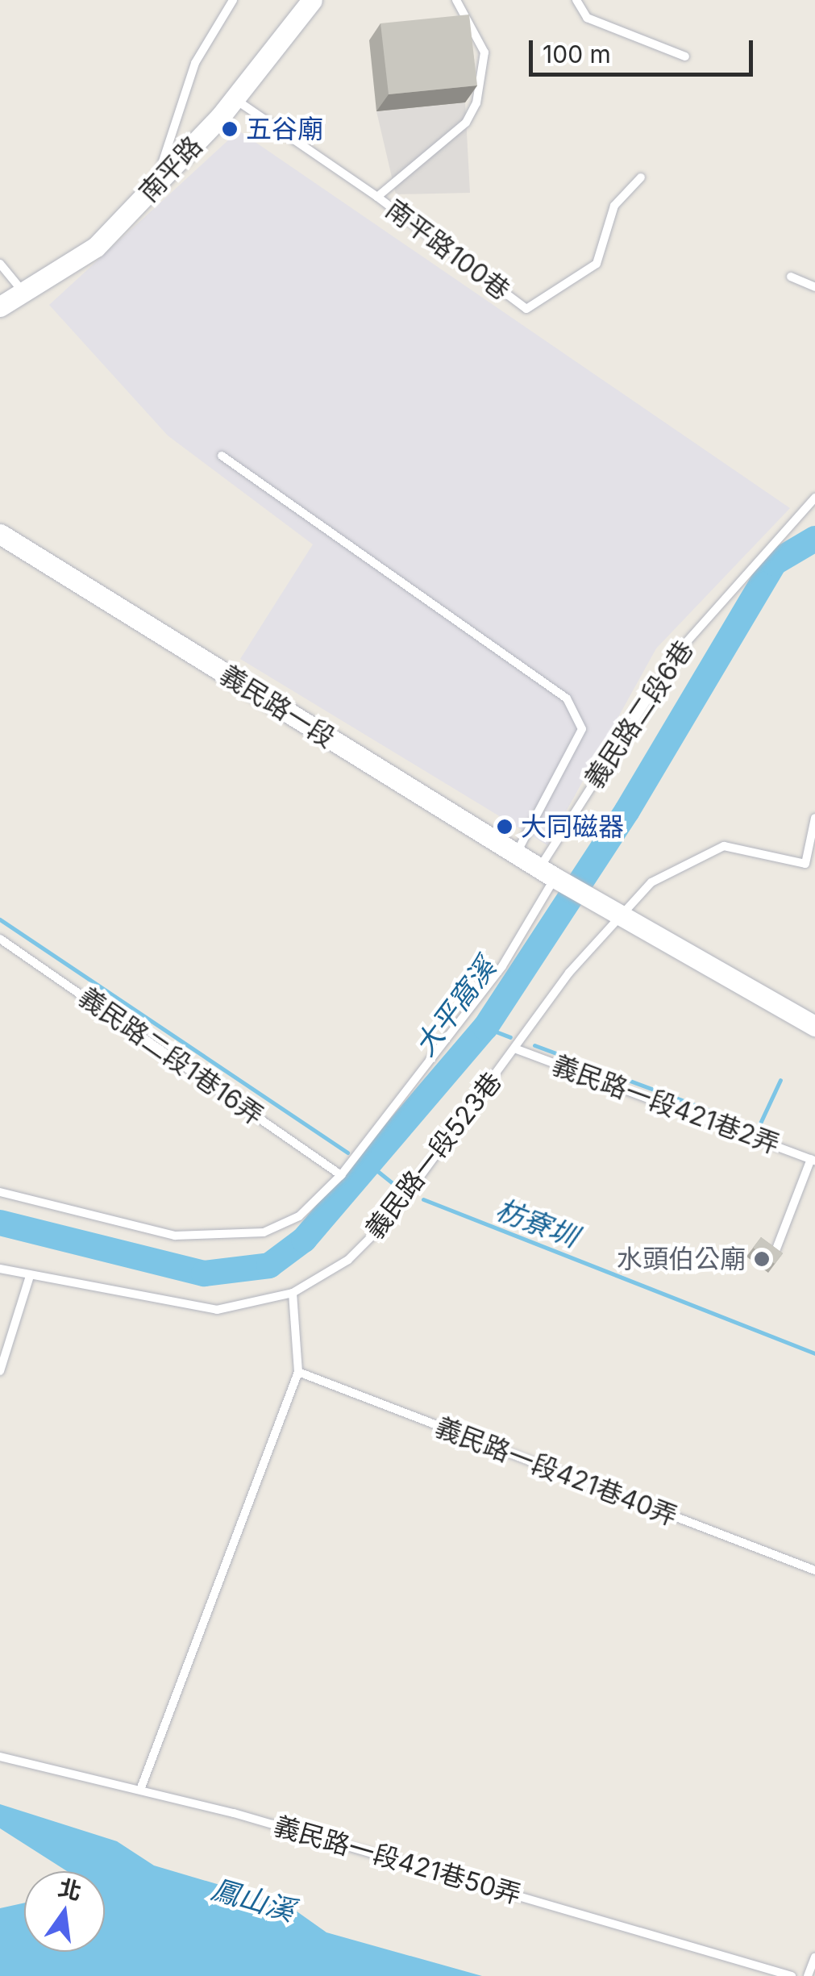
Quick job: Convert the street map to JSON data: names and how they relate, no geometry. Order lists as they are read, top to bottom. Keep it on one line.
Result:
{"streets":{"street":["南平路","義民路一段"],"lane":["南平路100巷","義民路二段6巷","義民路二段1巷16弄","義民路一段421巷2弄","義民路一段523巷","義民路一段421巷40弄","義民路一段421巷50弄"]},"crossings":[["南平路","南平路100巷"],["義民路一段","義民路二段6巷"],["義民路一段","義民路一段523巷"],["義民路二段6巷","義民路二段1巷16弄"],["義民路一段421巷2弄","義民路一段523巷"]],"water":["大平窩溪","枋寮圳","鳳山溪"],"places":["五谷廟","大同磁器","水頭伯公廟"],"scale_bar":"100 m","north":"top"}
